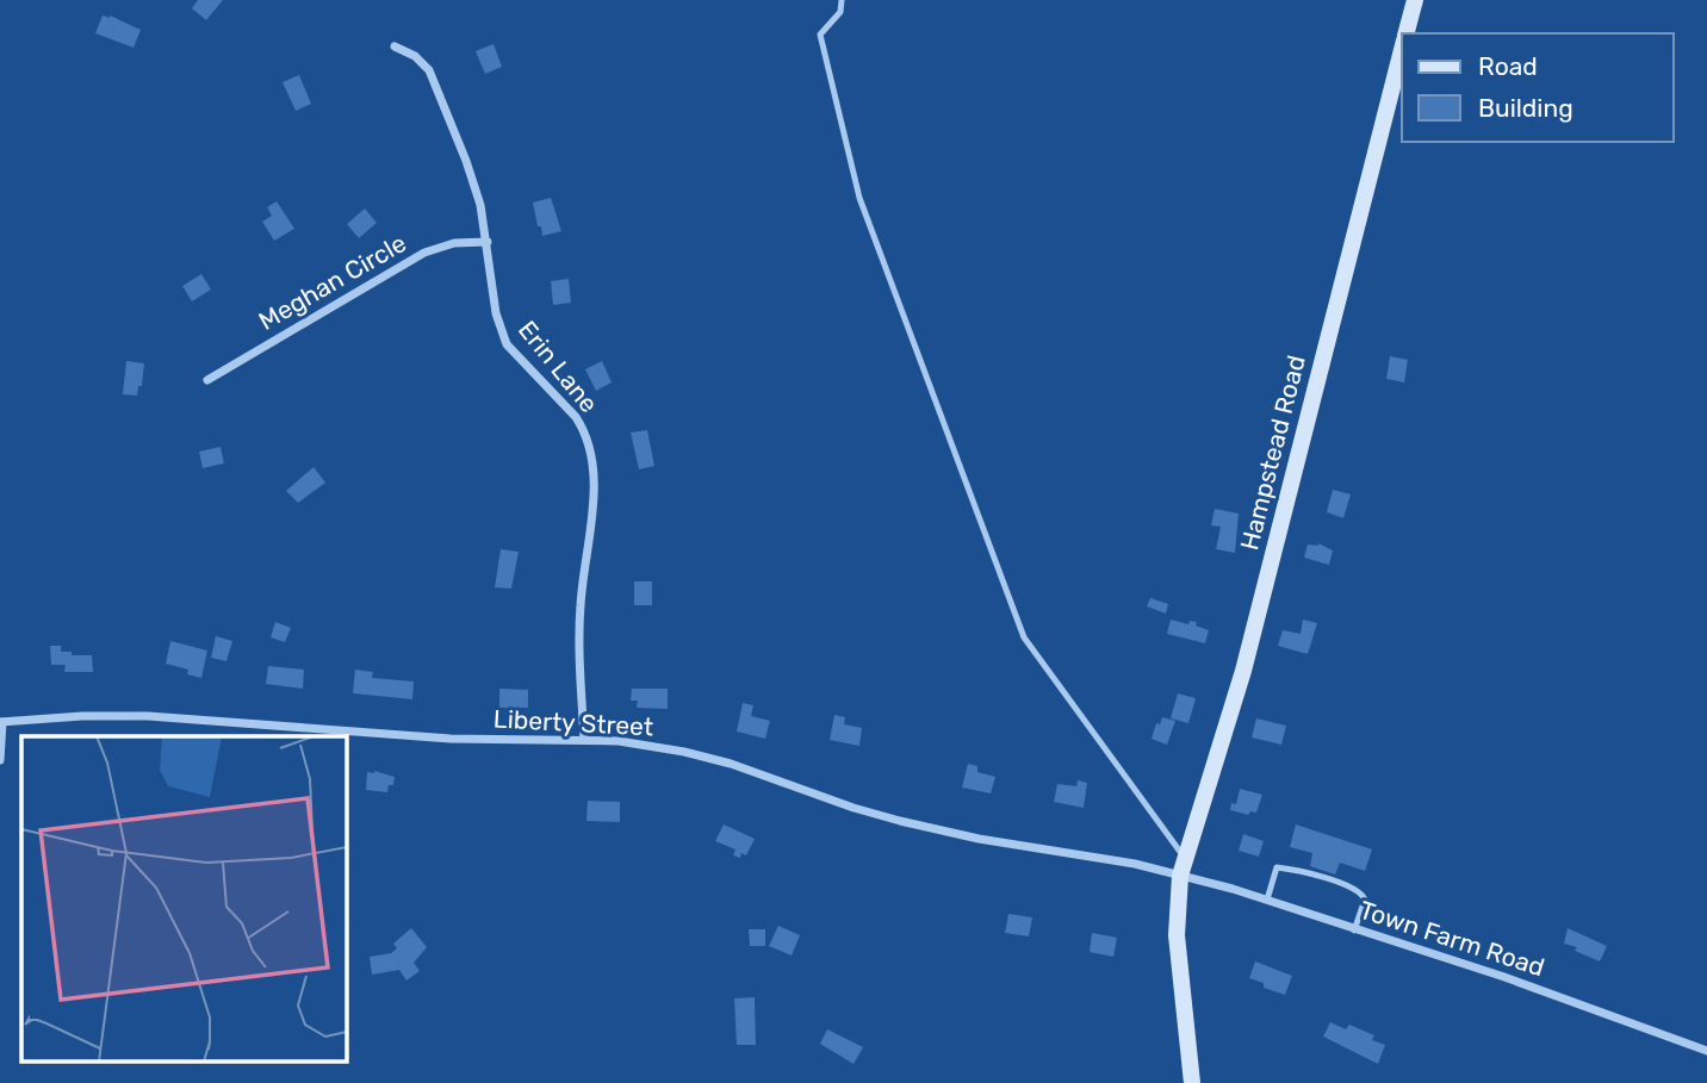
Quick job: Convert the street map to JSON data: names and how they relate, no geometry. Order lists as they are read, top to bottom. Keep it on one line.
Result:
{"streets":{"street":["Meghan Circle","Erin Lane","Hampstead Road","Liberty Street","Town Farm Road"]},"crossings":[["Meghan Circle","Erin Lane"],["Erin Lane","Liberty Street"],["Hampstead Road","Liberty Street"],["Hampstead Road","Town Farm Road"],["Liberty Street","Town Farm Road"]],"legend":["Road","Building"]}
